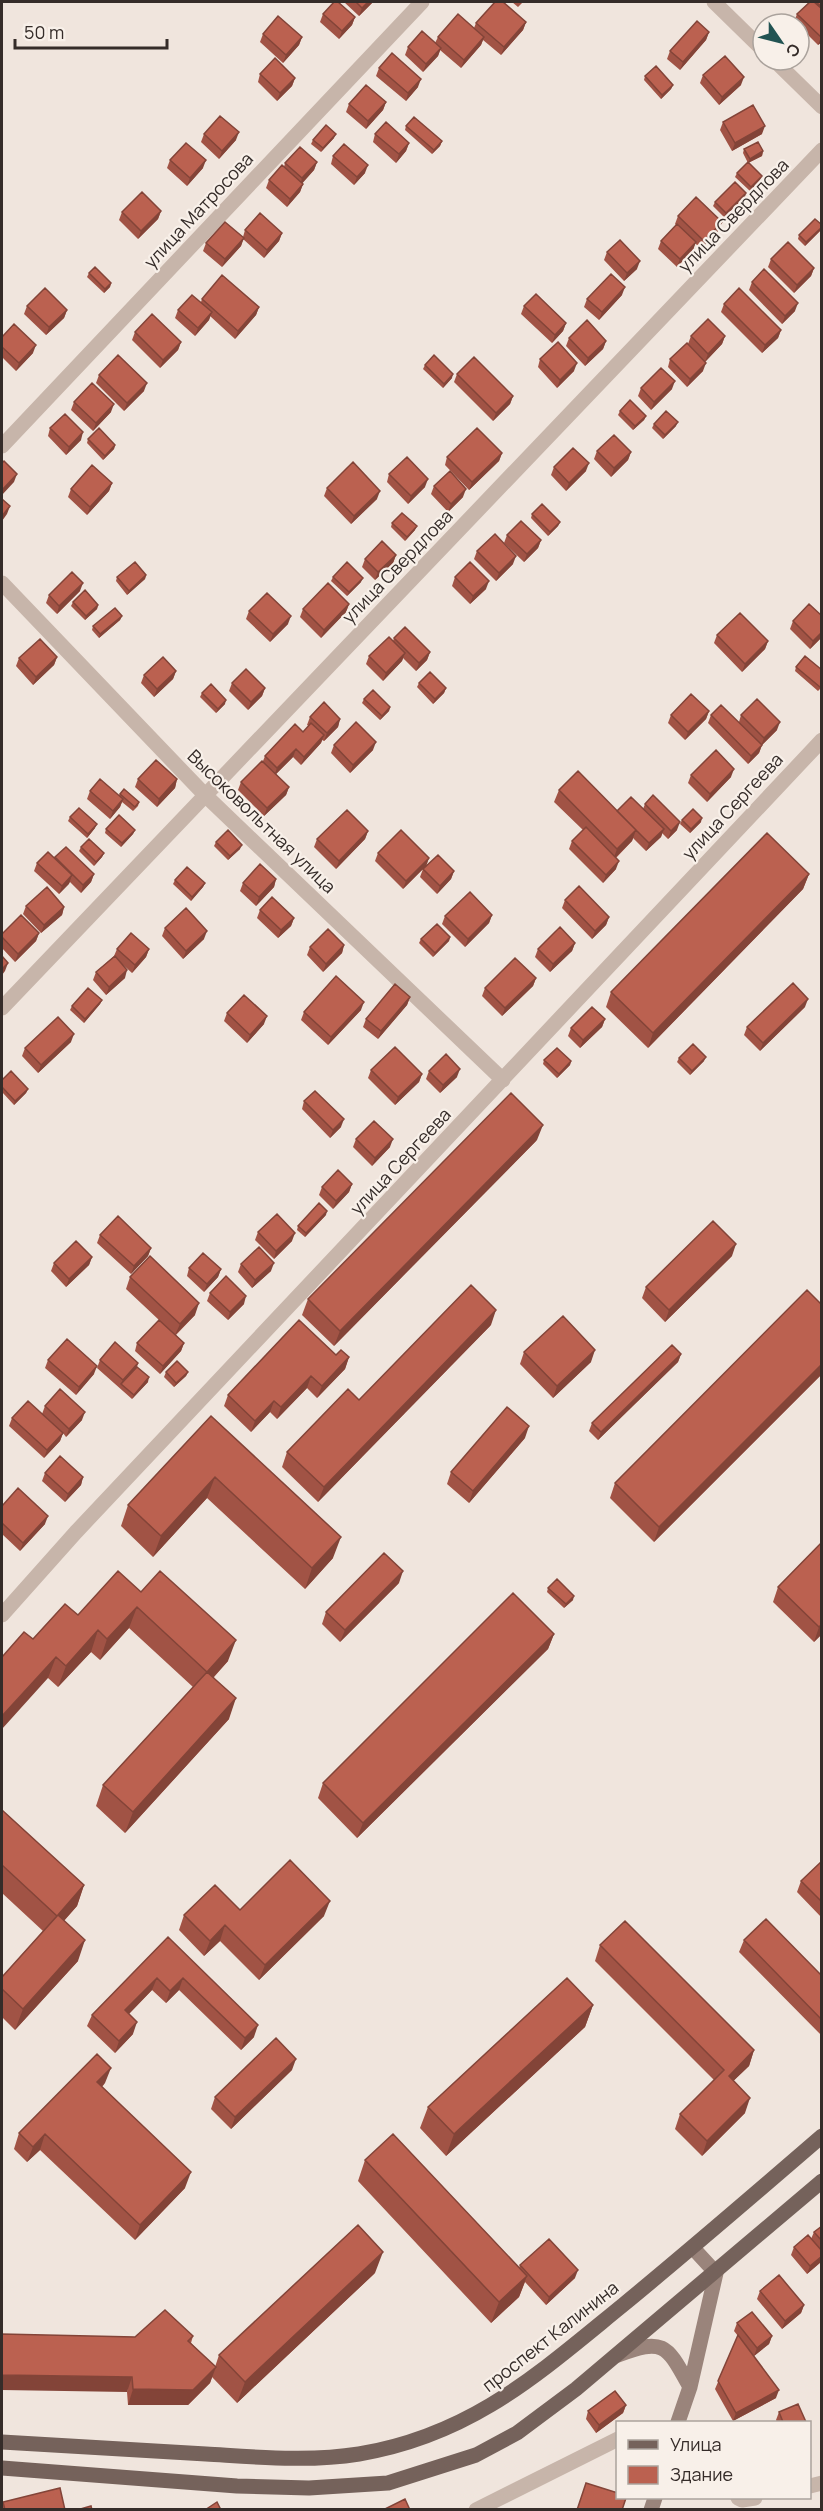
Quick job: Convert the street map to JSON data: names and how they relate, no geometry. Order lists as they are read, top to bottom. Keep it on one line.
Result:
{"streets":{"main road":["проспект Калинина"],"street":["улица Матросова","улица Свердлова","улица Сергеева","Высоковольтная улица"]},"crossings":[["улица Свердлова","Высоковольтная улица"],["улица Сергеева","Высоковольтная улица"]],"legend":["Улица","Здание"],"scale_bar":"50 m","north":"bottom right"}
